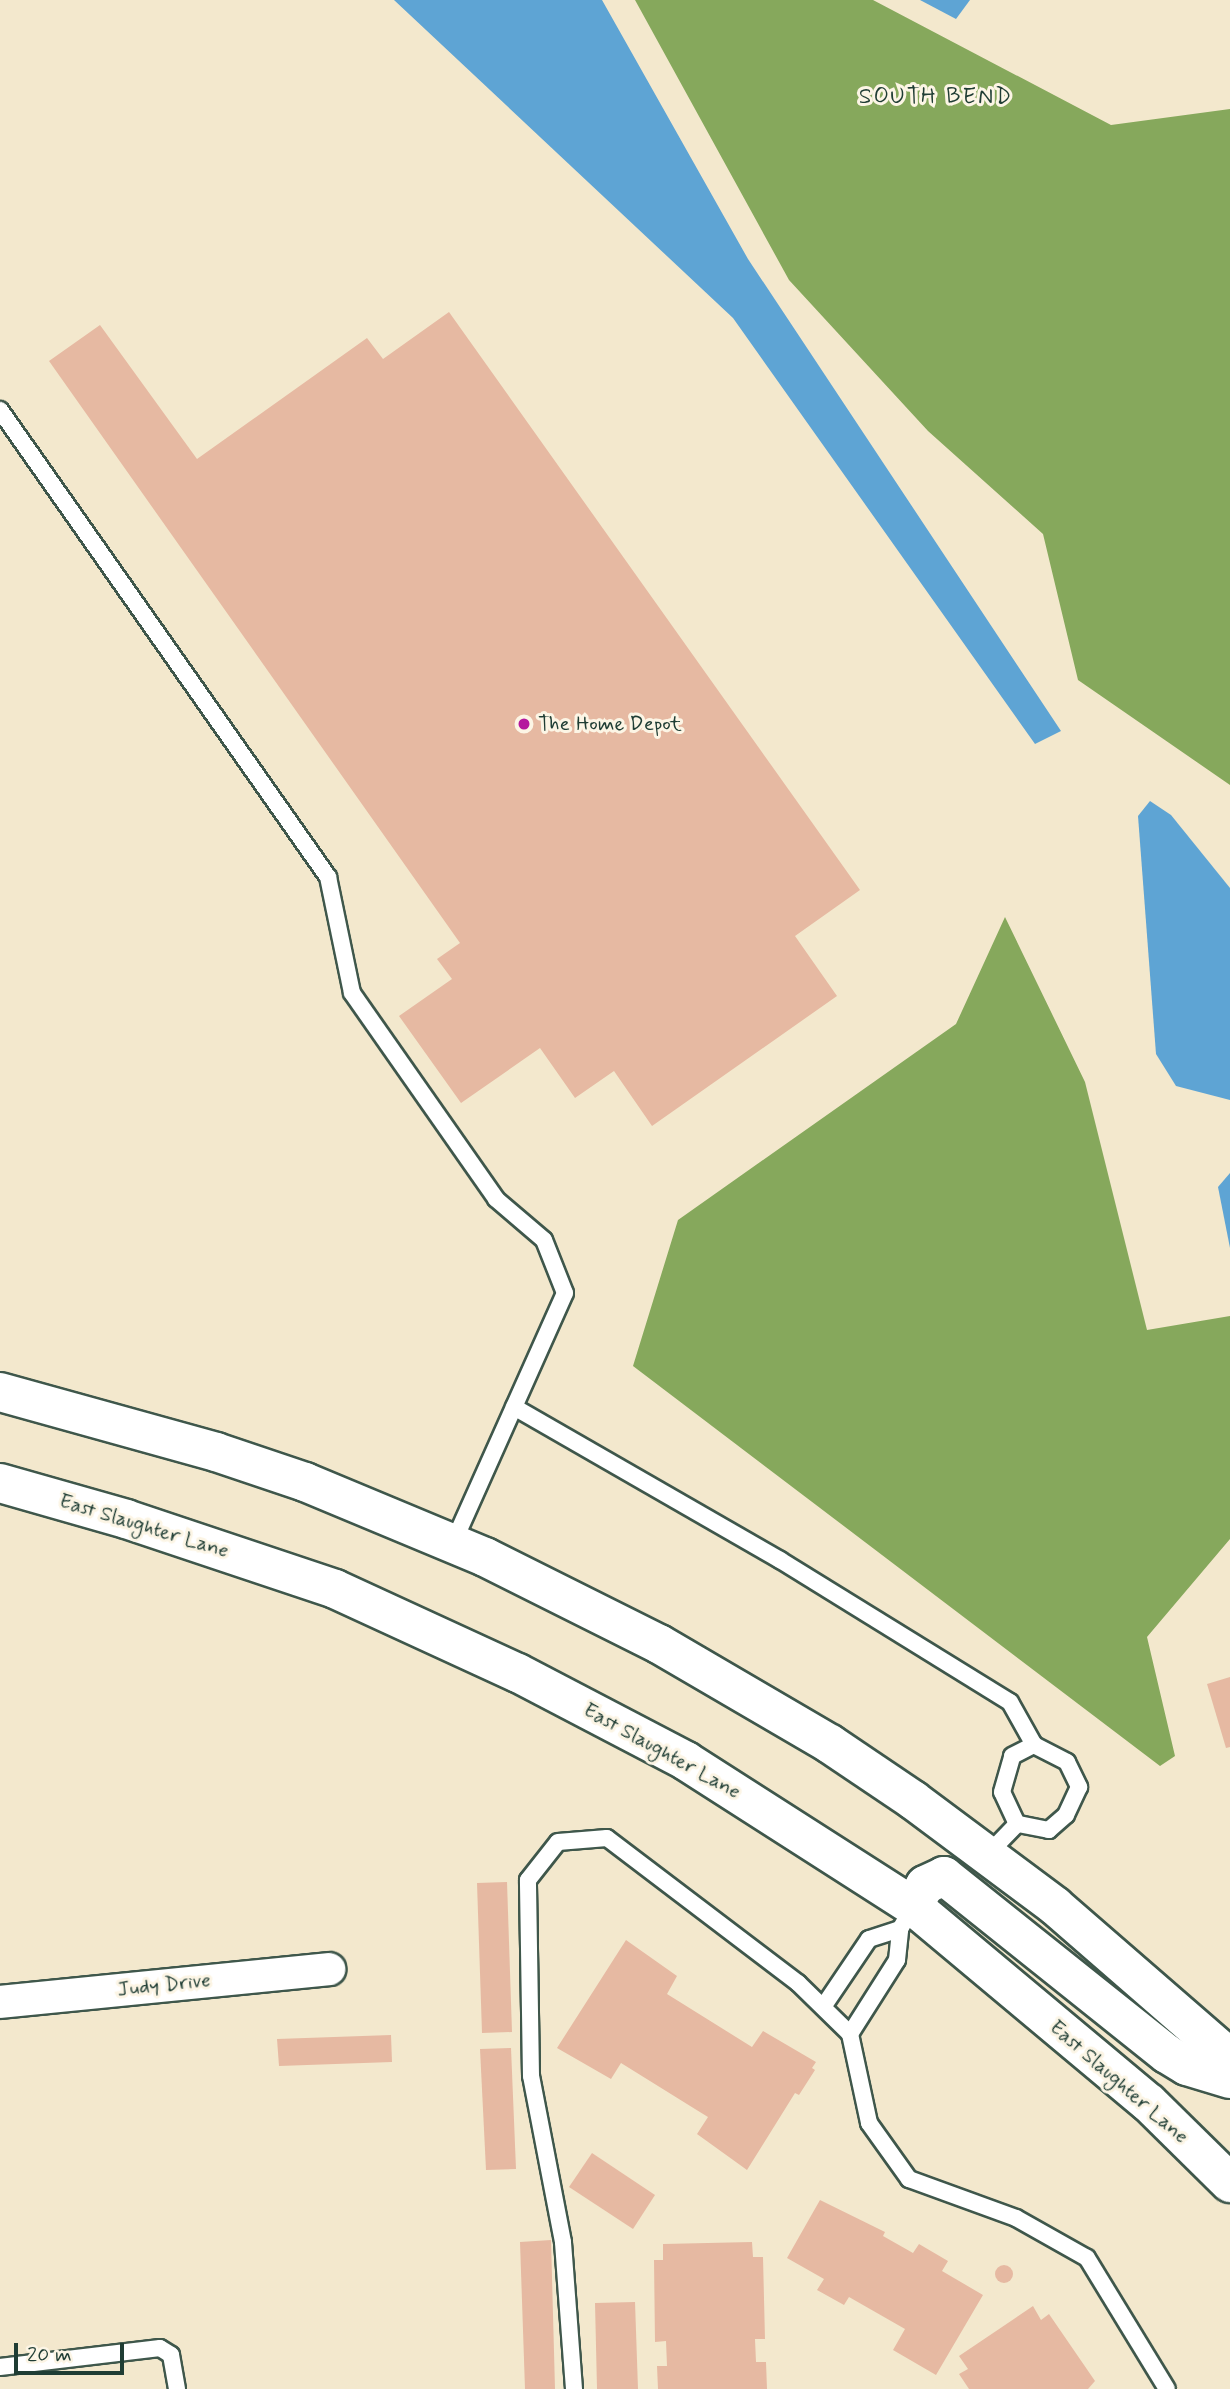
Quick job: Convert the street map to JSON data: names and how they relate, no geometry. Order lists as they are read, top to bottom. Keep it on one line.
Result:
{"streets":{"main road":["East Slaughter Lane"],"street":["Judy Drive"]},"districts":["SOUTH BEND"],"places":["The Home Depot"],"scale_bar":"20 m"}
